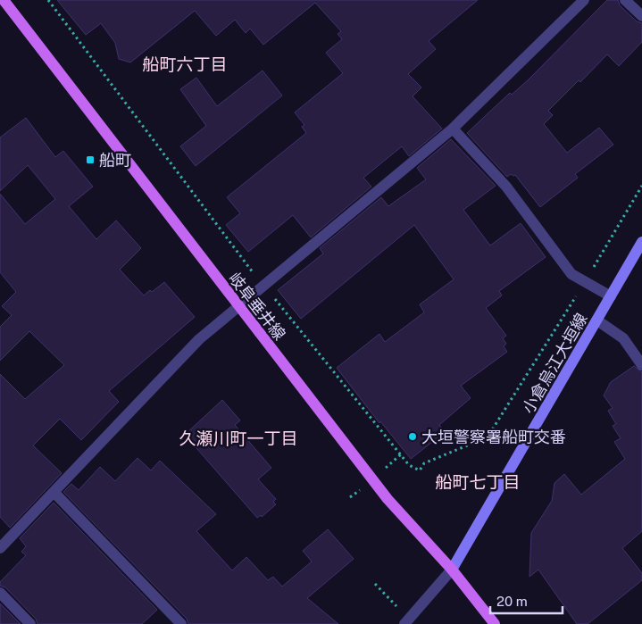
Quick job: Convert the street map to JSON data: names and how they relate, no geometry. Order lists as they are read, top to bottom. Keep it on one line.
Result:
{"streets":{"main road":["岐阜垂井線","小倉烏江大垣線"]},"crossings":[["岐阜垂井線","小倉烏江大垣線"]],"districts":["船町六丁目","久瀬川町一丁目","船町七丁目"],"places":{"transit":["船町"],"other":["大垣警察署船町交番"]},"scale_bar":"20 m"}
